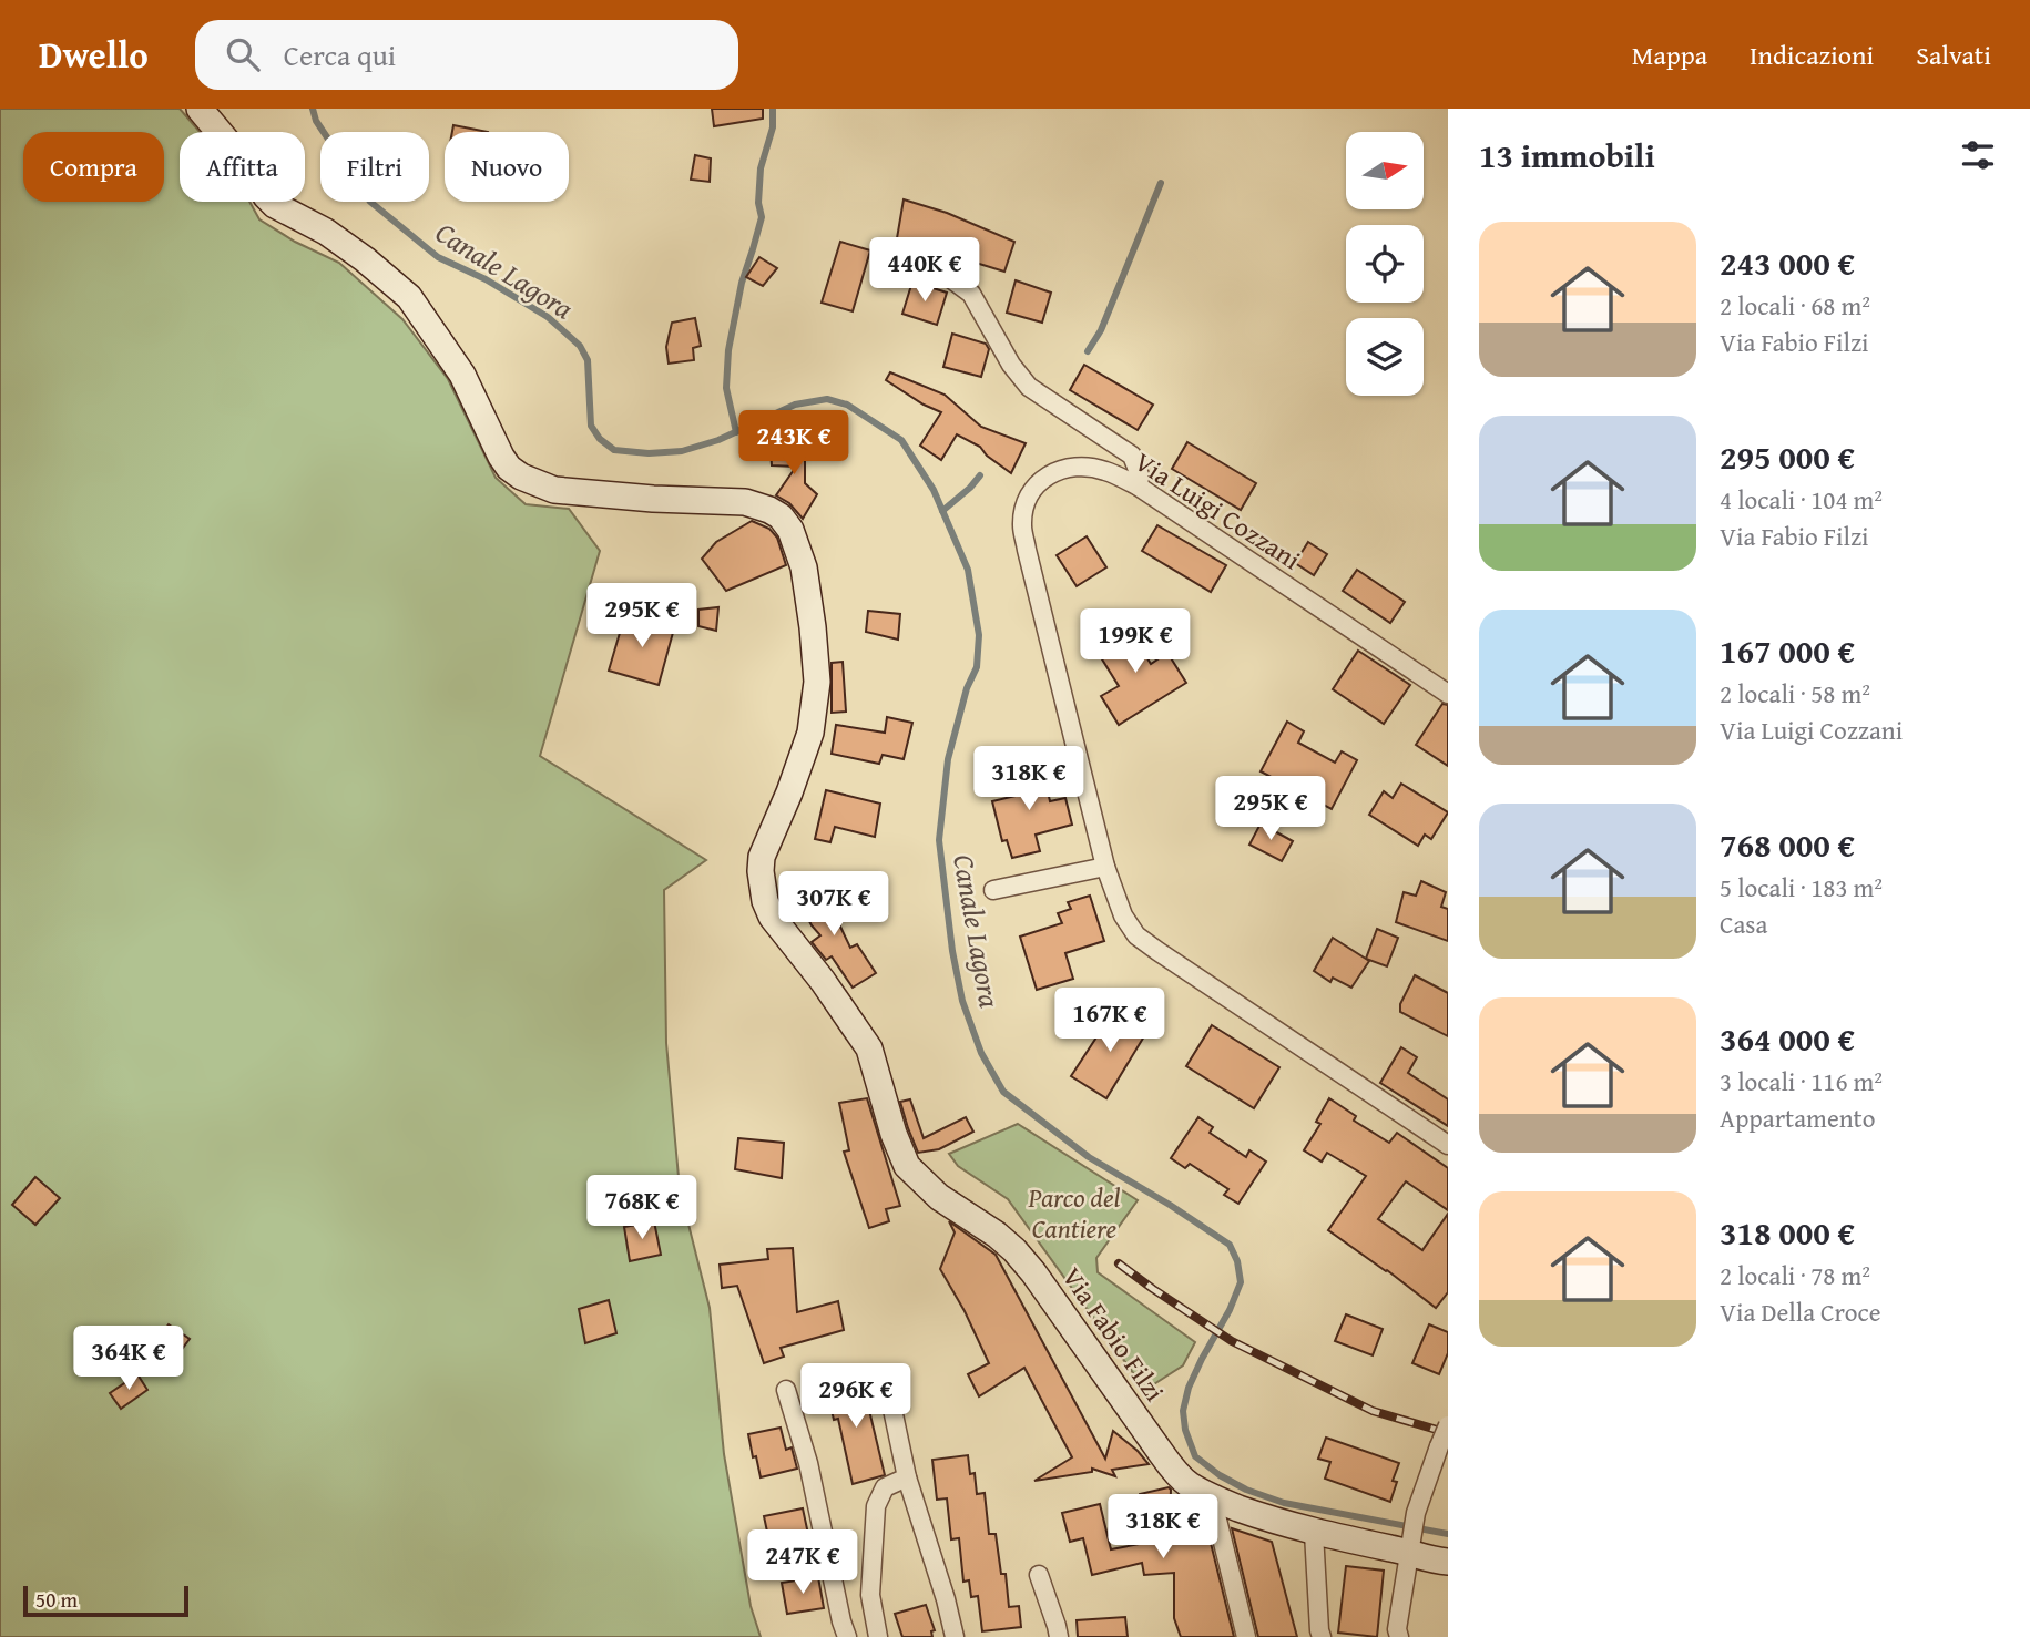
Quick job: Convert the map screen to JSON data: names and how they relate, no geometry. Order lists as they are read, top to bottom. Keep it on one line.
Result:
{"streets":{"street":["Via Luigi Cozzani","Via Fabio Filzi"]},"water":["Canale Lagora"],"parks":["Parco del Cantiere"],"scale_bar":"50 m","north":"right","page":{"header":"Dwello","search":"Cerca qui","nav":["Mappa","Indicazioni","Salvati"],"heading":"13 immobili","chip":["Compra","Affitta","Filtri","Nuovo"],"list":[{"name":"243 000 €","note":"2 locali · 68 m² · Via Fabio Filzi"},{"name":"295 000 €","note":"4 locali · 104 m² · Via Fabio Filzi"},{"name":"167 000 €","note":"2 locali · 58 m² · Via Luigi Cozzani"},{"name":"768 000 €","note":"5 locali · 183 m² · Casa"},{"name":"364 000 €","note":"3 locali · 116 m² · Appartamento"},{"name":"318 000 €","note":"2 locali · 78 m² · Via Della Croce"}],"price":["440K €","243K €","295K €","199K €","318K €","295K €","307K €","167K €","768K €","364K €","296K €","318K €","247K €"],"scale":"50 m"}}
